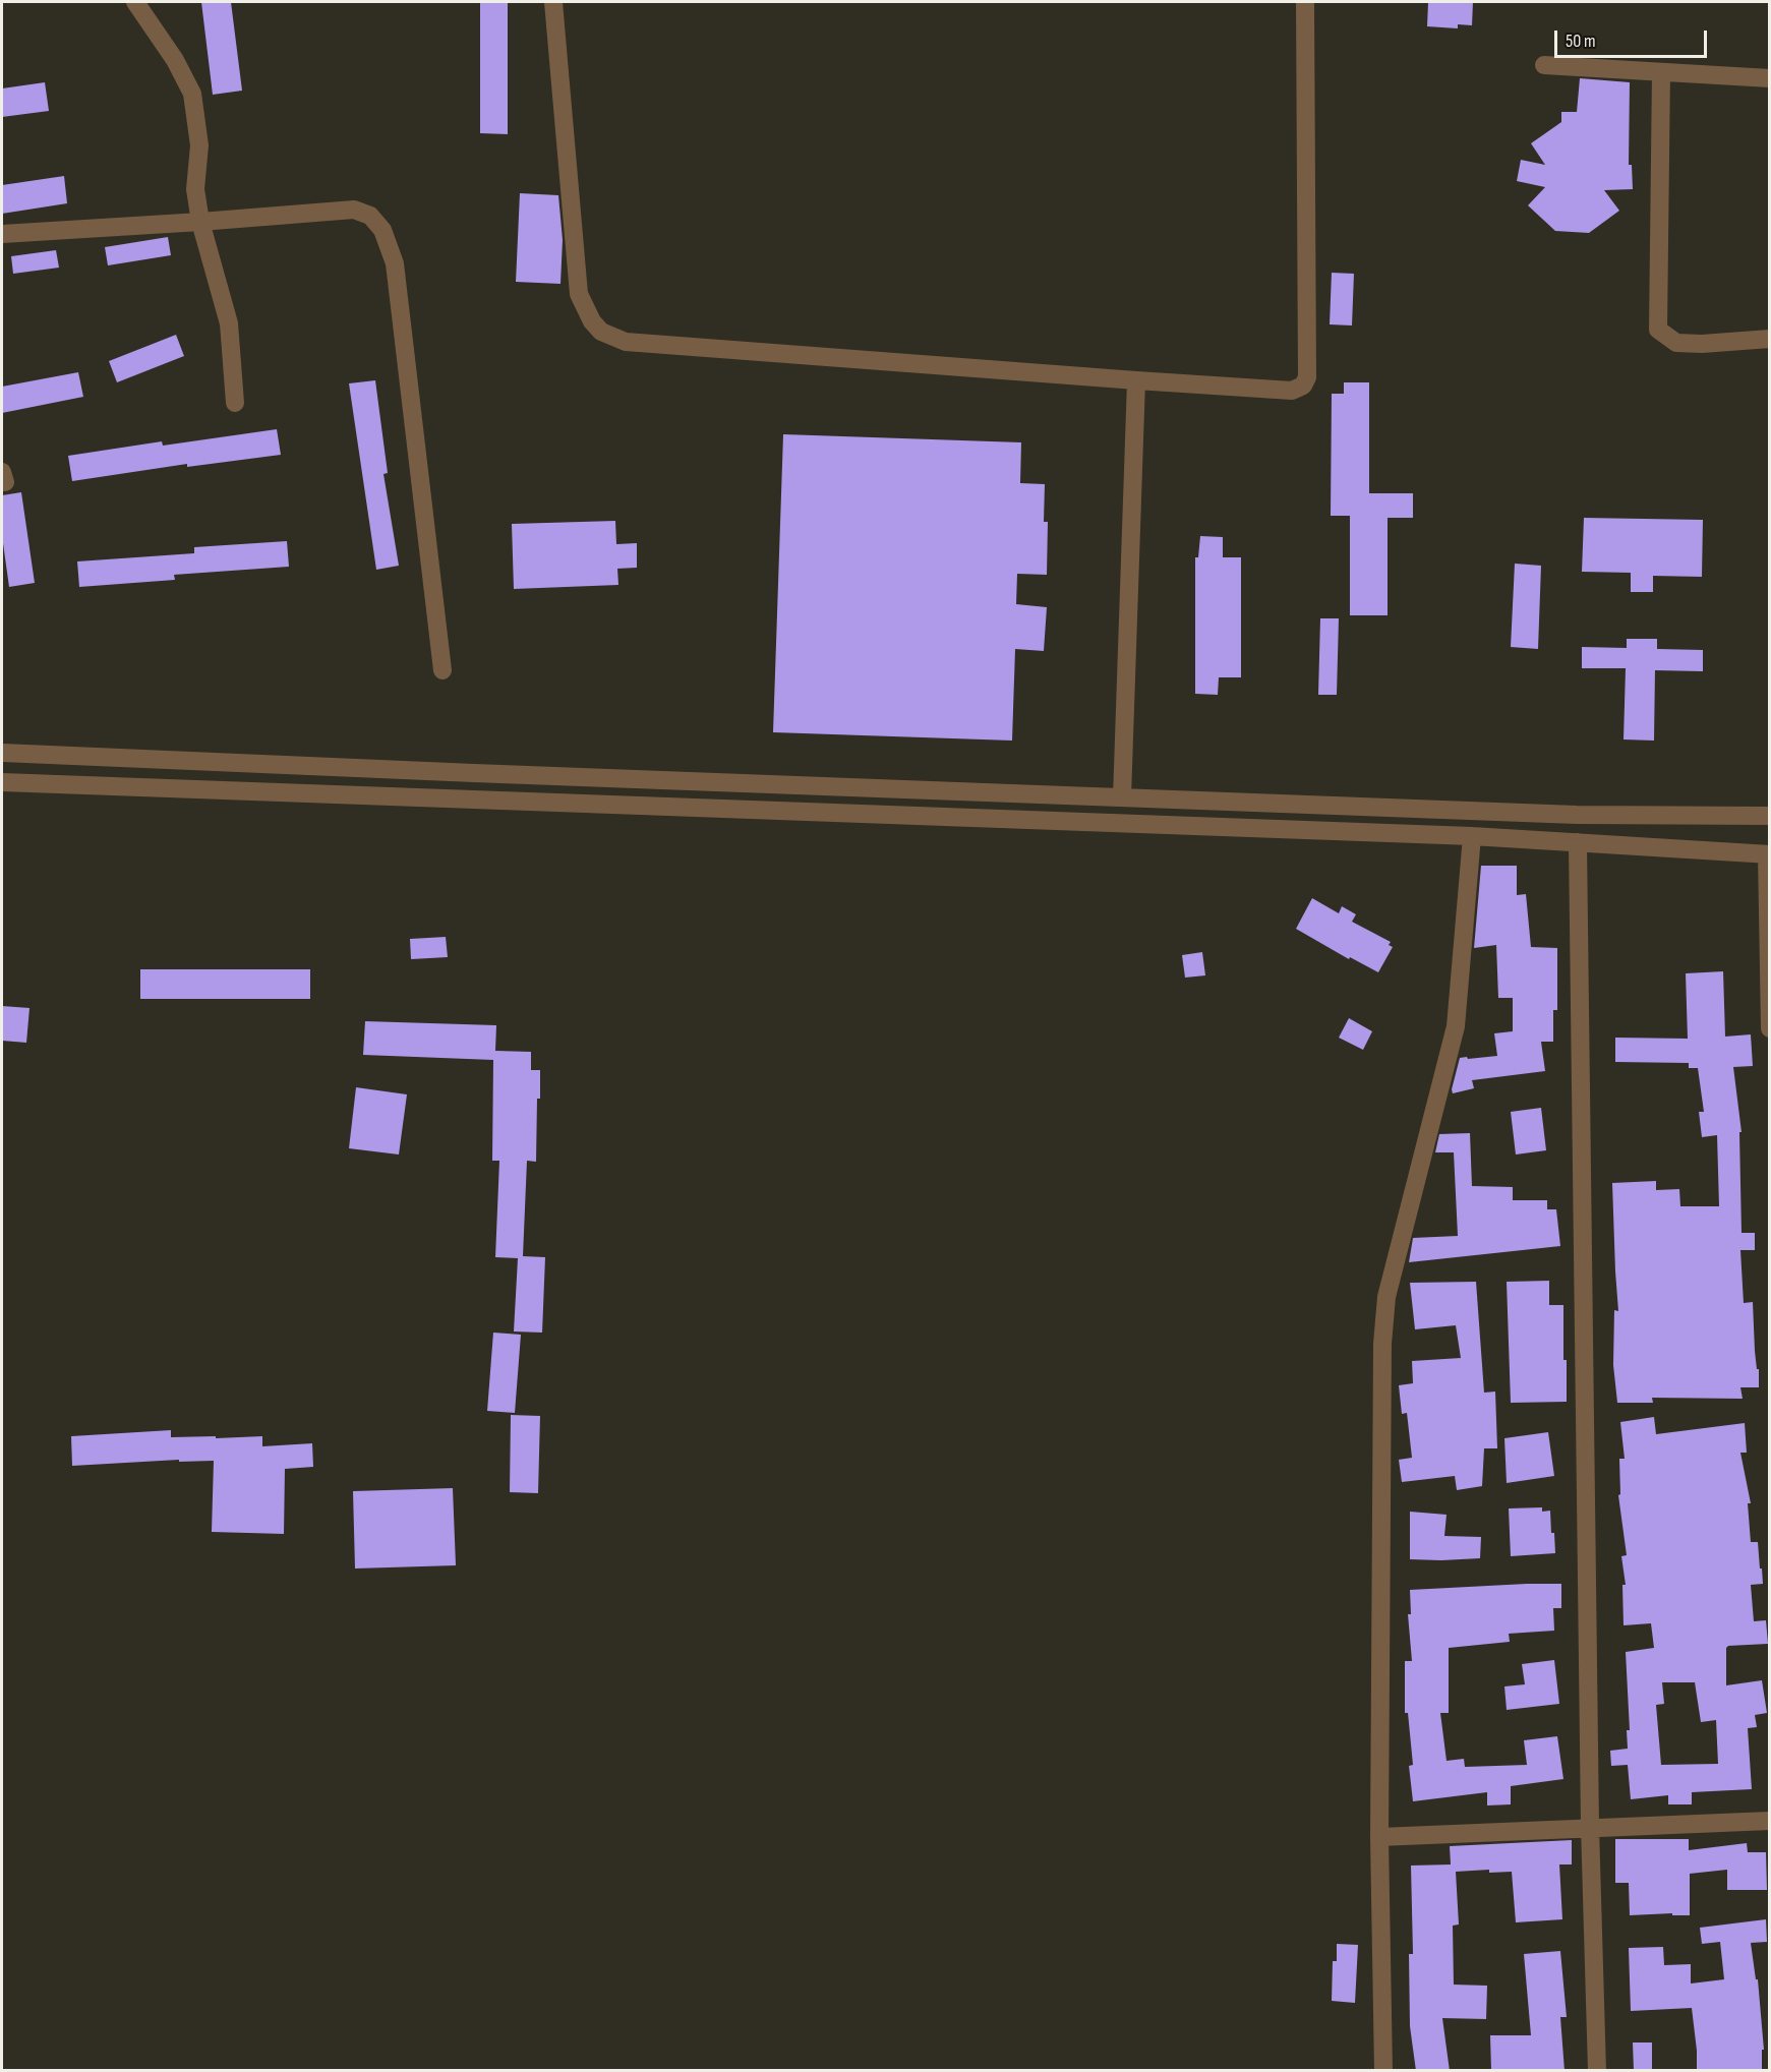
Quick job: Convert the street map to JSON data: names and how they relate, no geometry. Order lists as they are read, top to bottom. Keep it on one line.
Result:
{"scale_bar":"50 m"}
